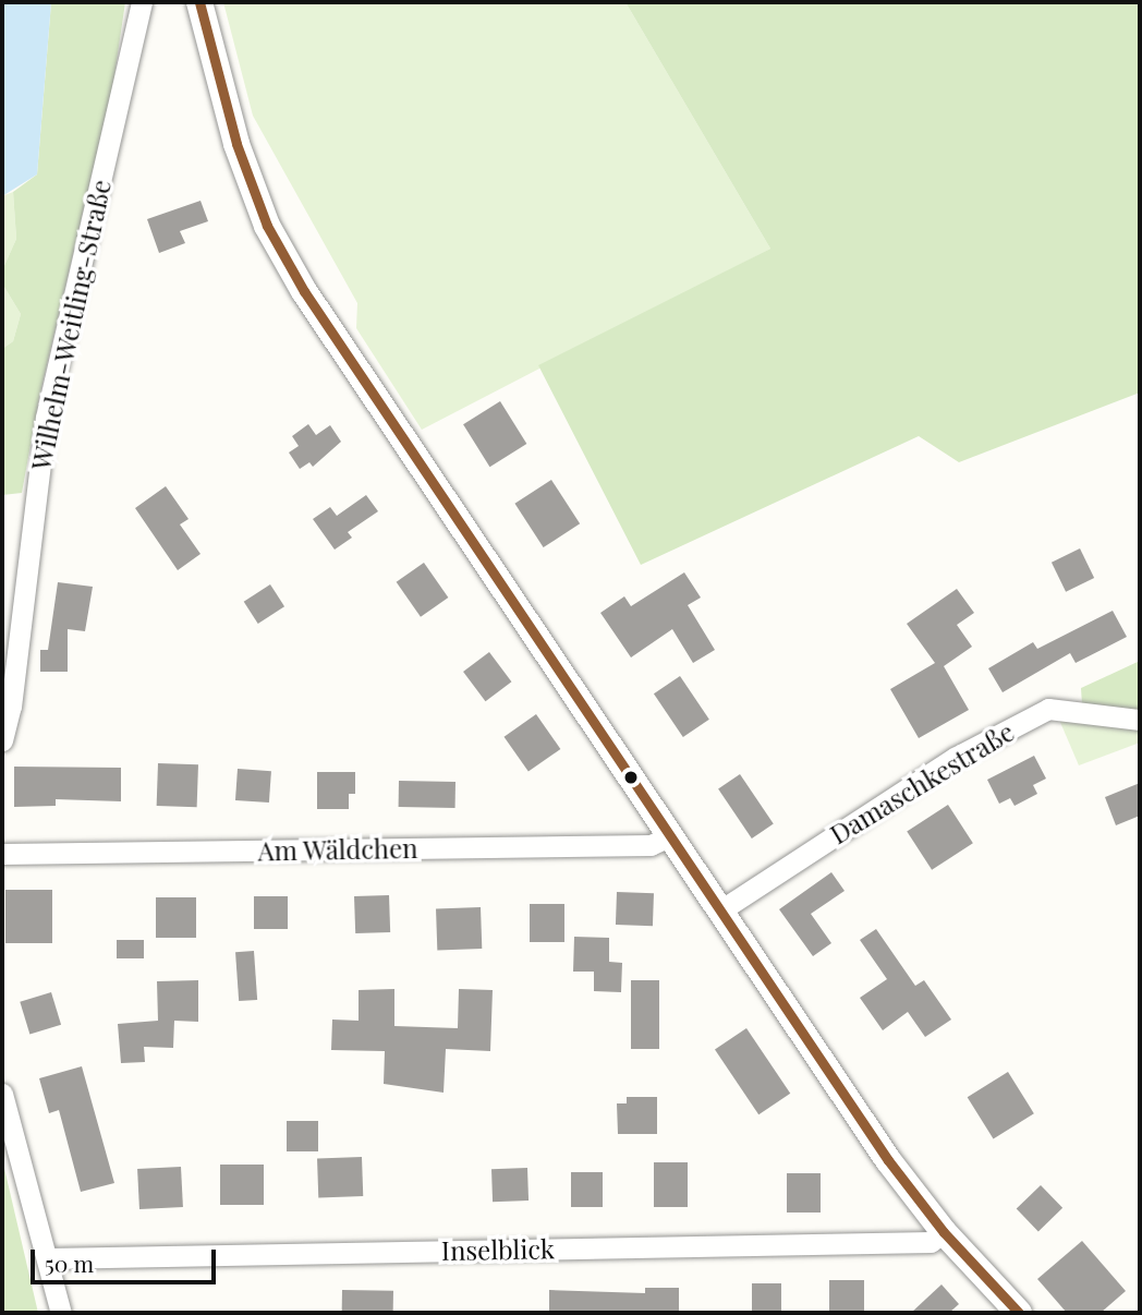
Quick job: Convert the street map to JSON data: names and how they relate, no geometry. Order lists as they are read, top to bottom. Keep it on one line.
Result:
{"streets":{"street":["Wilhelm-Weitling-Straße","Damaschkestraße","Am Wäldchen","Inselblick"]},"scale_bar":"50 m"}
